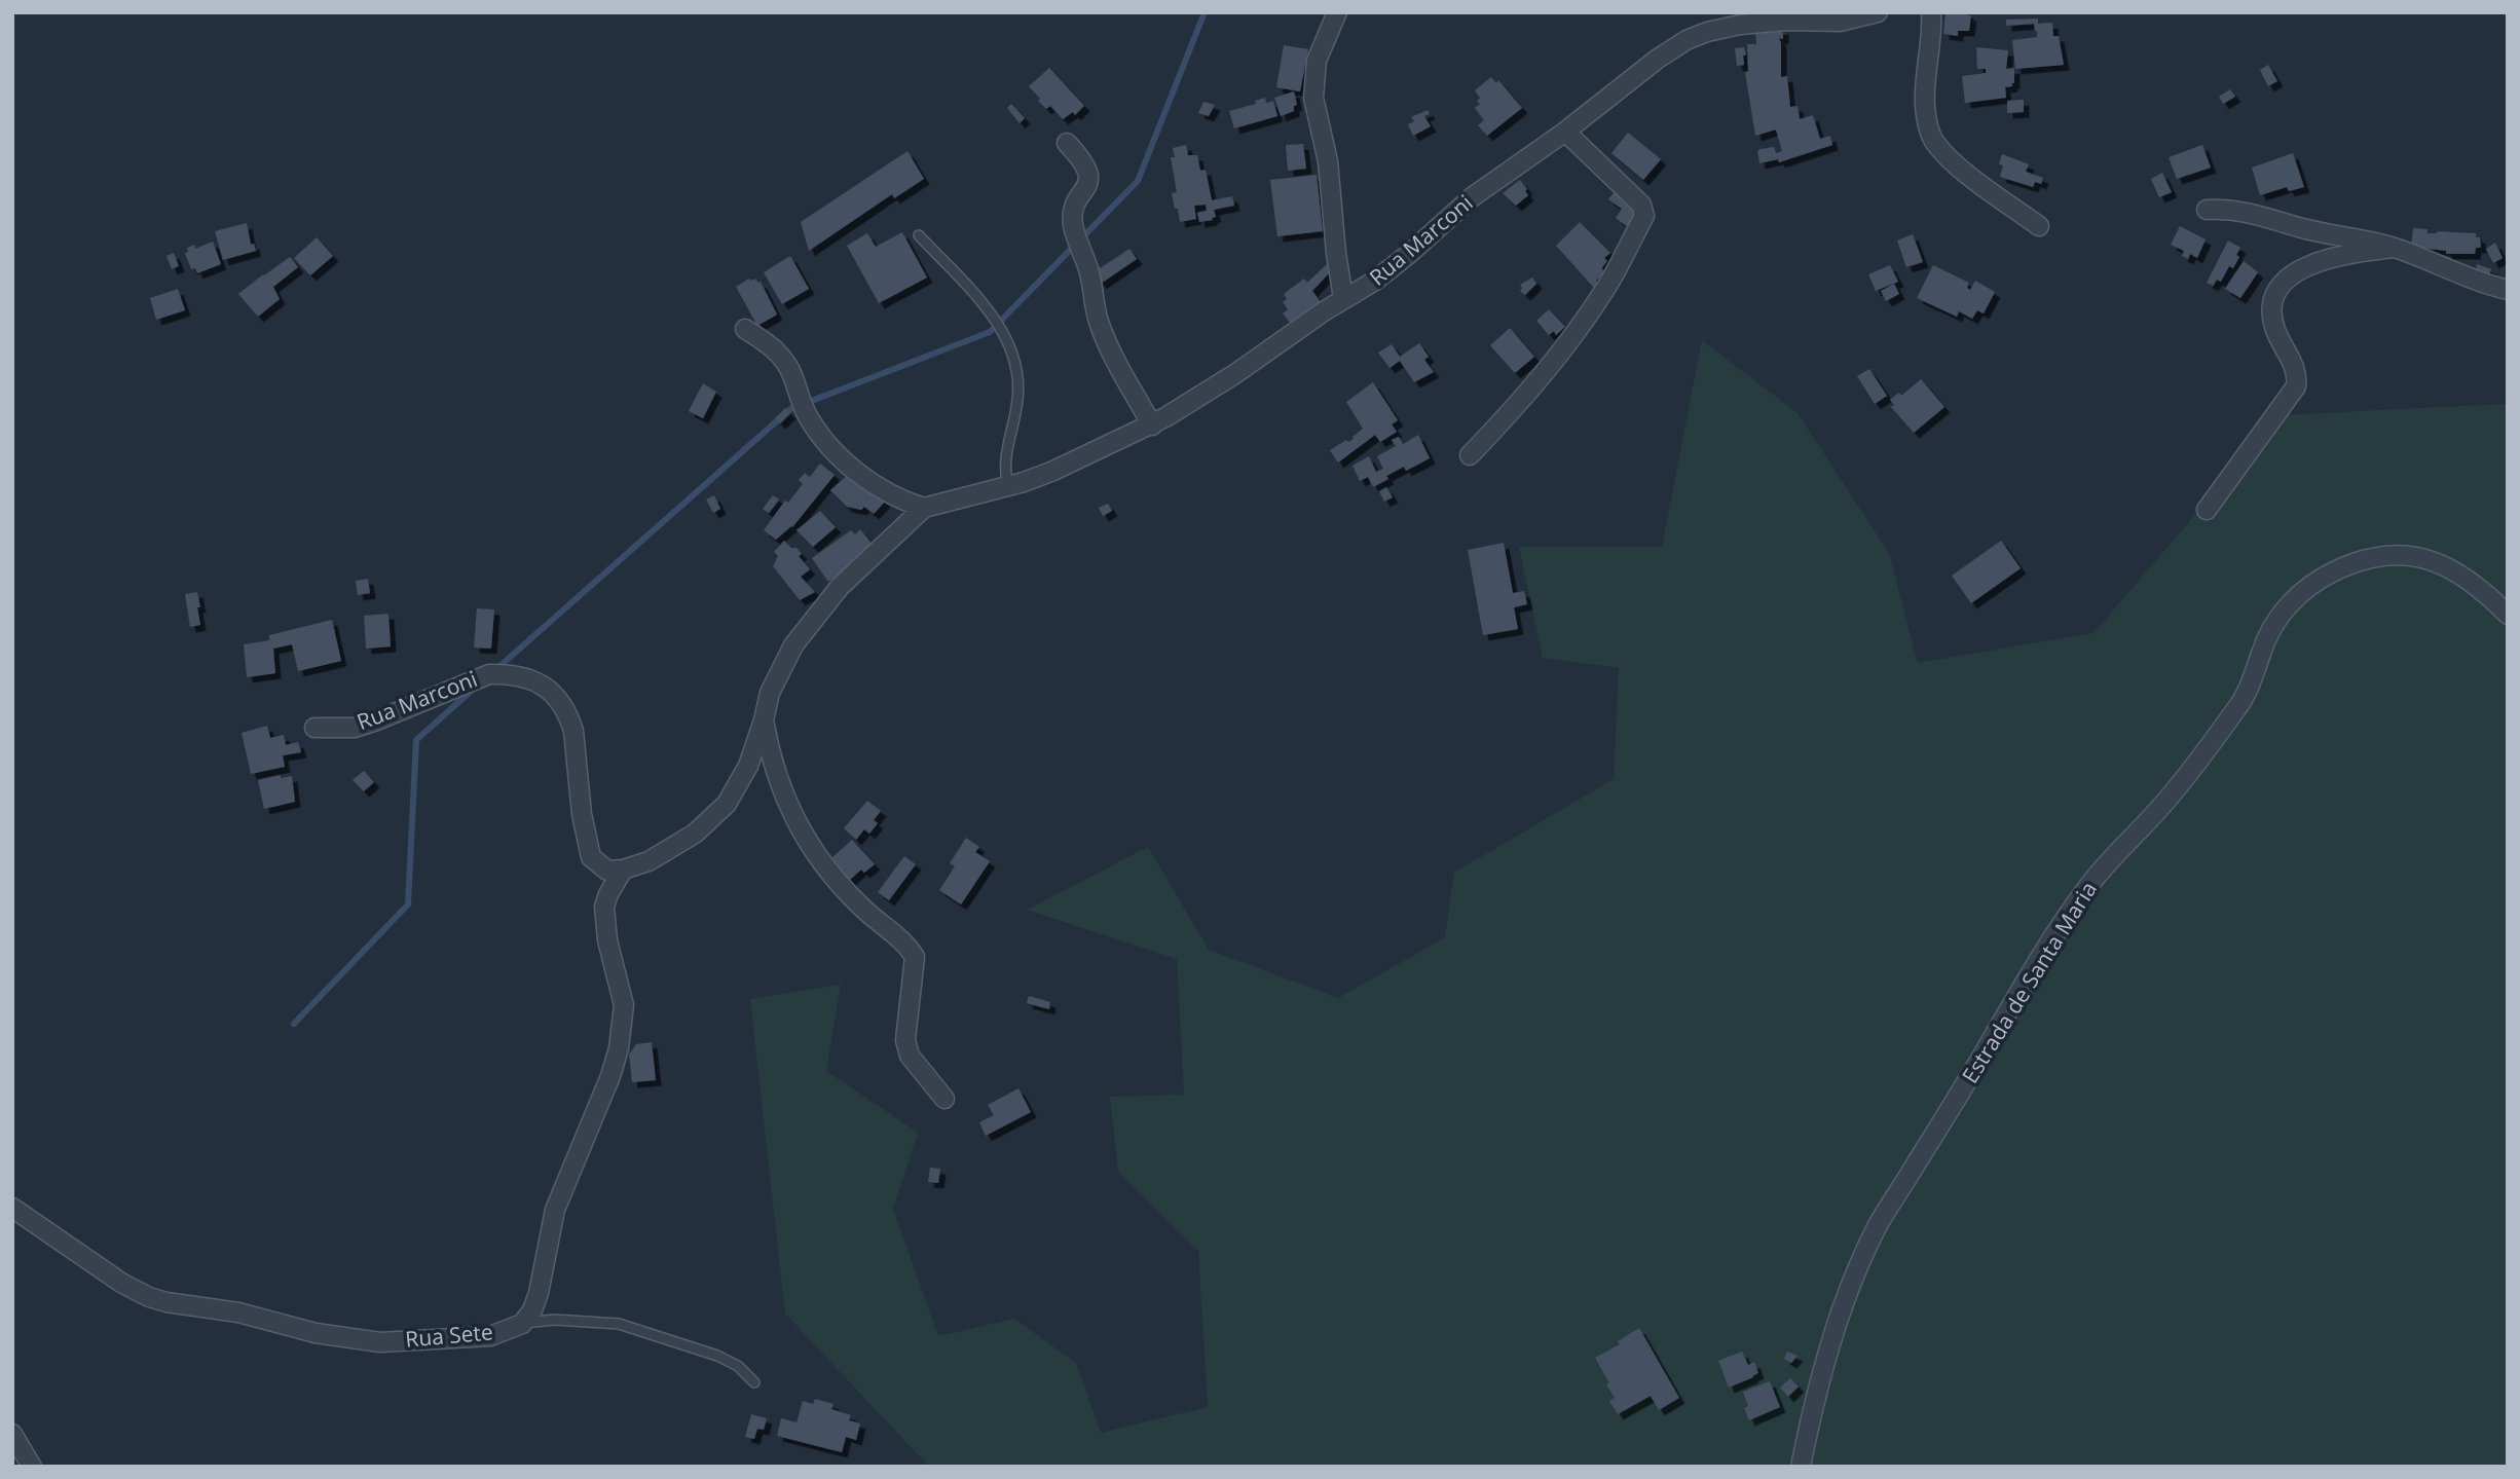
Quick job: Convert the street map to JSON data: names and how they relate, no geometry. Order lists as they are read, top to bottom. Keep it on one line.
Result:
{"streets":{"street":["Rua Marconi","Estrada de Santa Maria","Rua Sete"]},"crossings":[["Rua Marconi","Rua Sete"]]}
